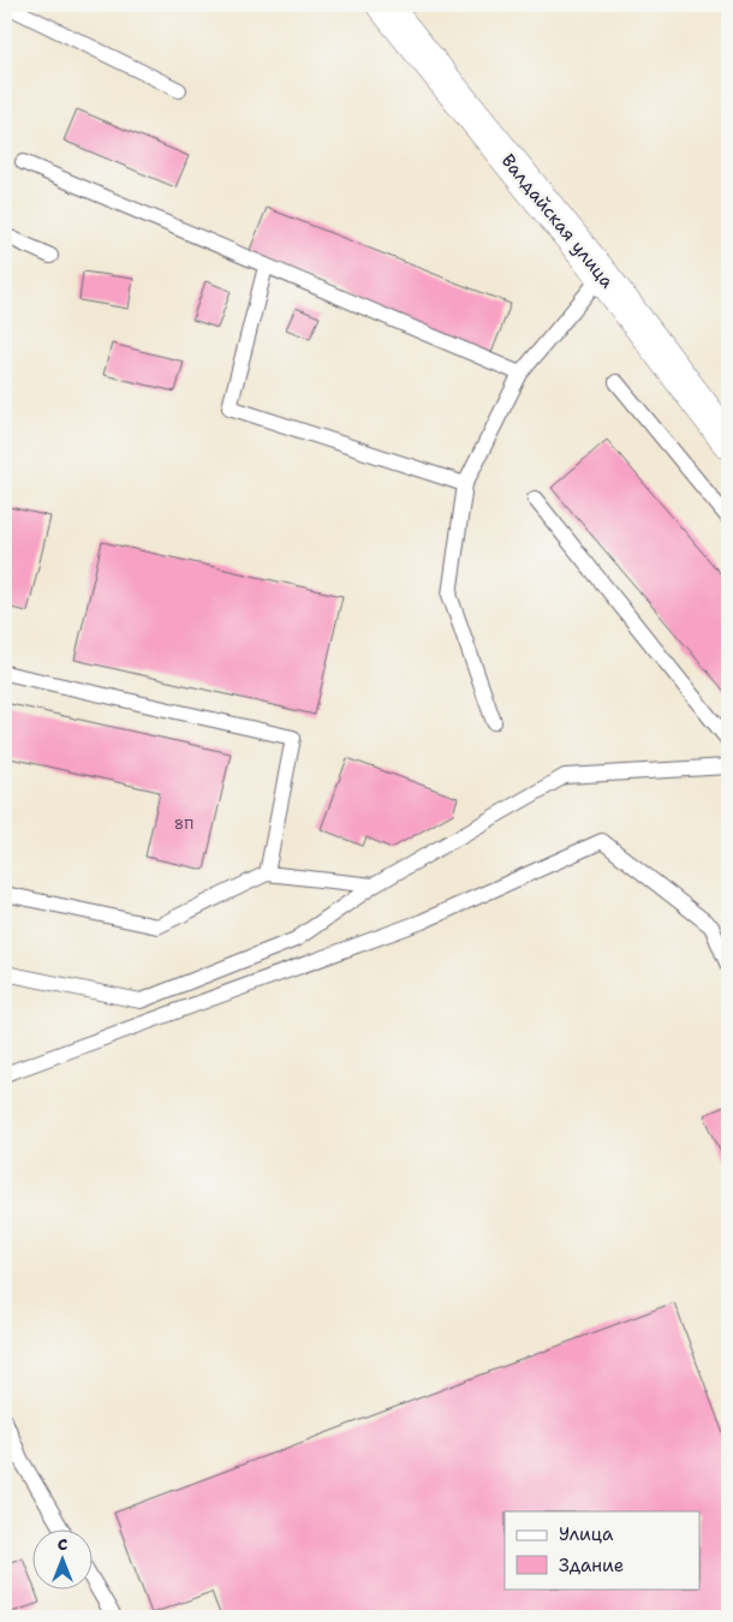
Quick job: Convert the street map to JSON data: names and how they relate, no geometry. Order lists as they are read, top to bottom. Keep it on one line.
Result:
{"streets":{"street":["Валдайская улица"]},"house_numbers":["8П"],"legend":["Улица","Здание"],"north":"top"}
